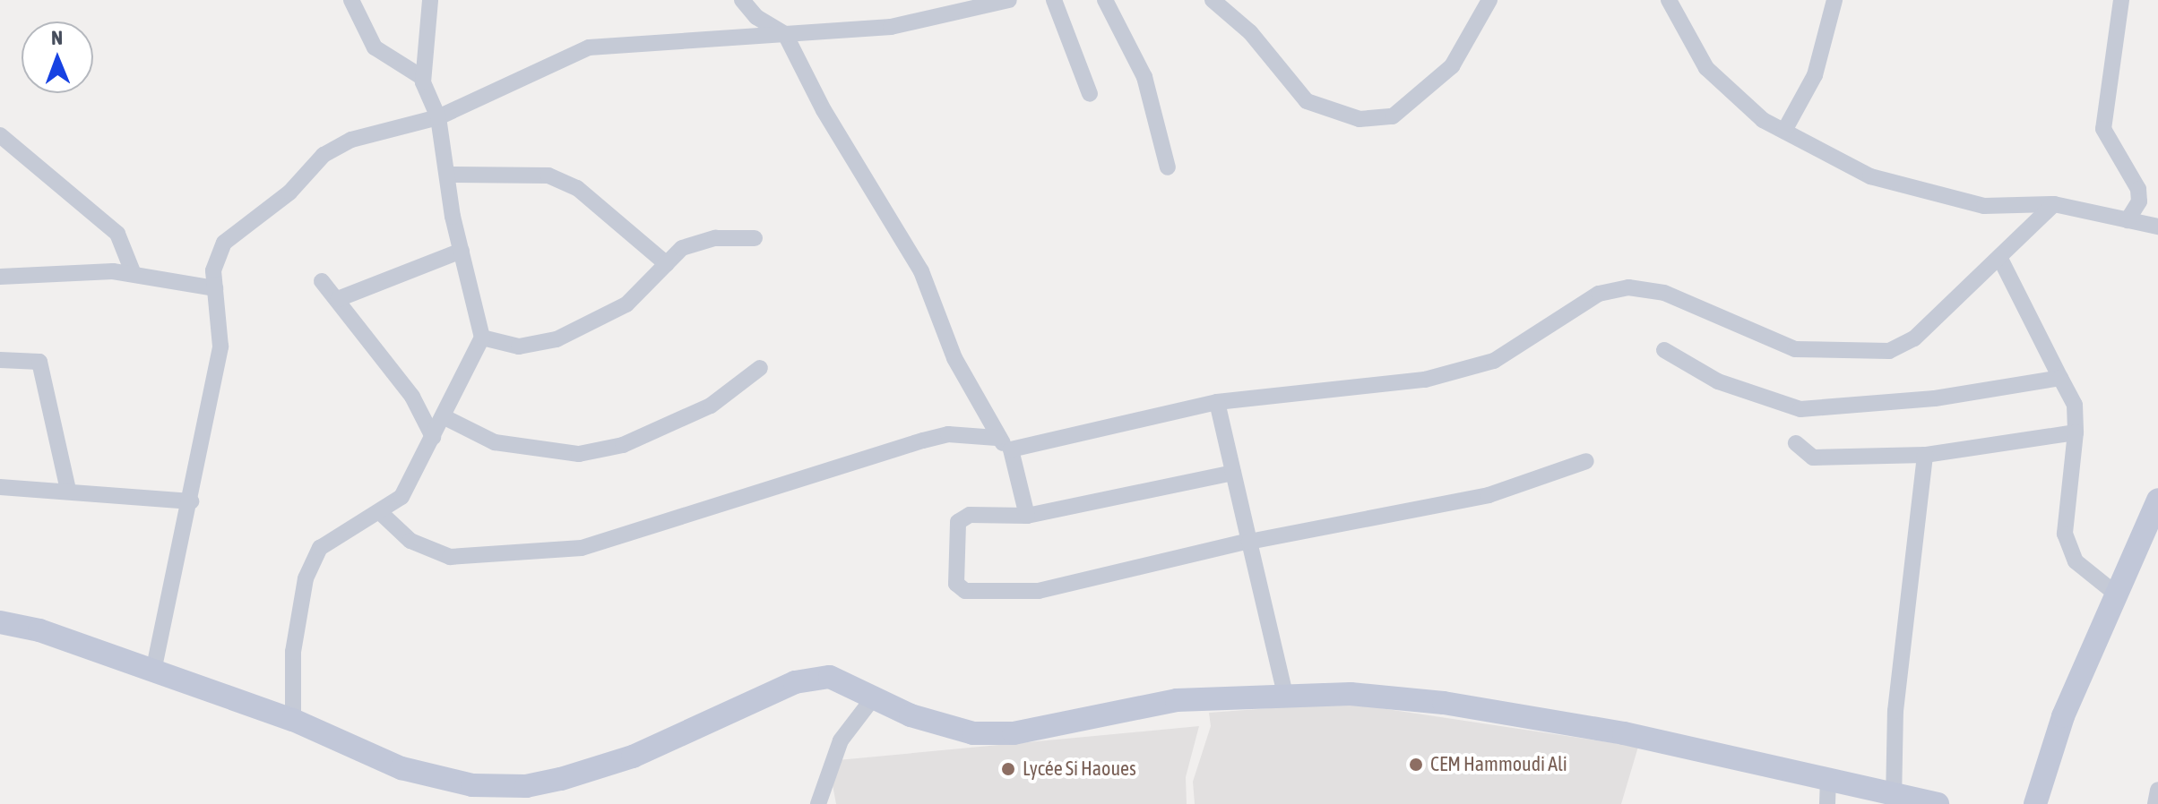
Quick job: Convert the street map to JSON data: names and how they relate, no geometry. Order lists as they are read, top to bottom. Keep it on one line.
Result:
{"places":["CEM Hammoudi Ali","Lycée Si Haoues"],"north":"top"}
